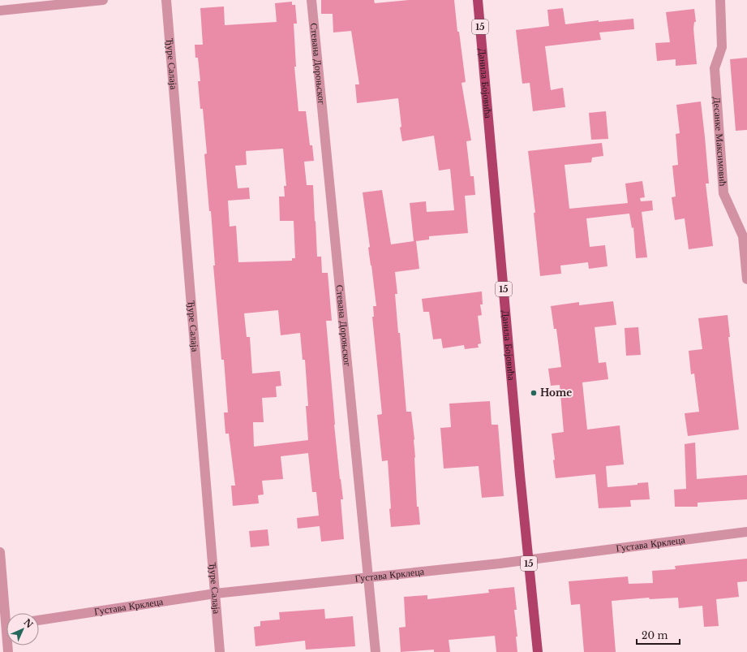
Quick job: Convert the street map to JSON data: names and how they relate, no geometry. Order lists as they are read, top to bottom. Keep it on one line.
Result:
{"streets":{"main road":["15","Данила Бојовића"],"street":["Ђуре Салаја","Стевана Дороњског","Десанке Максимовић","Густава Крклеца"]},"crossings":[["Ђуре Салаја","Густава Крклеца"],["Стевана Дороњског","Густава Крклеца"],["Данила Бојовића","Густава Крклеца"]],"places":["Home"],"scale_bar":"20 m","north":"top right"}
